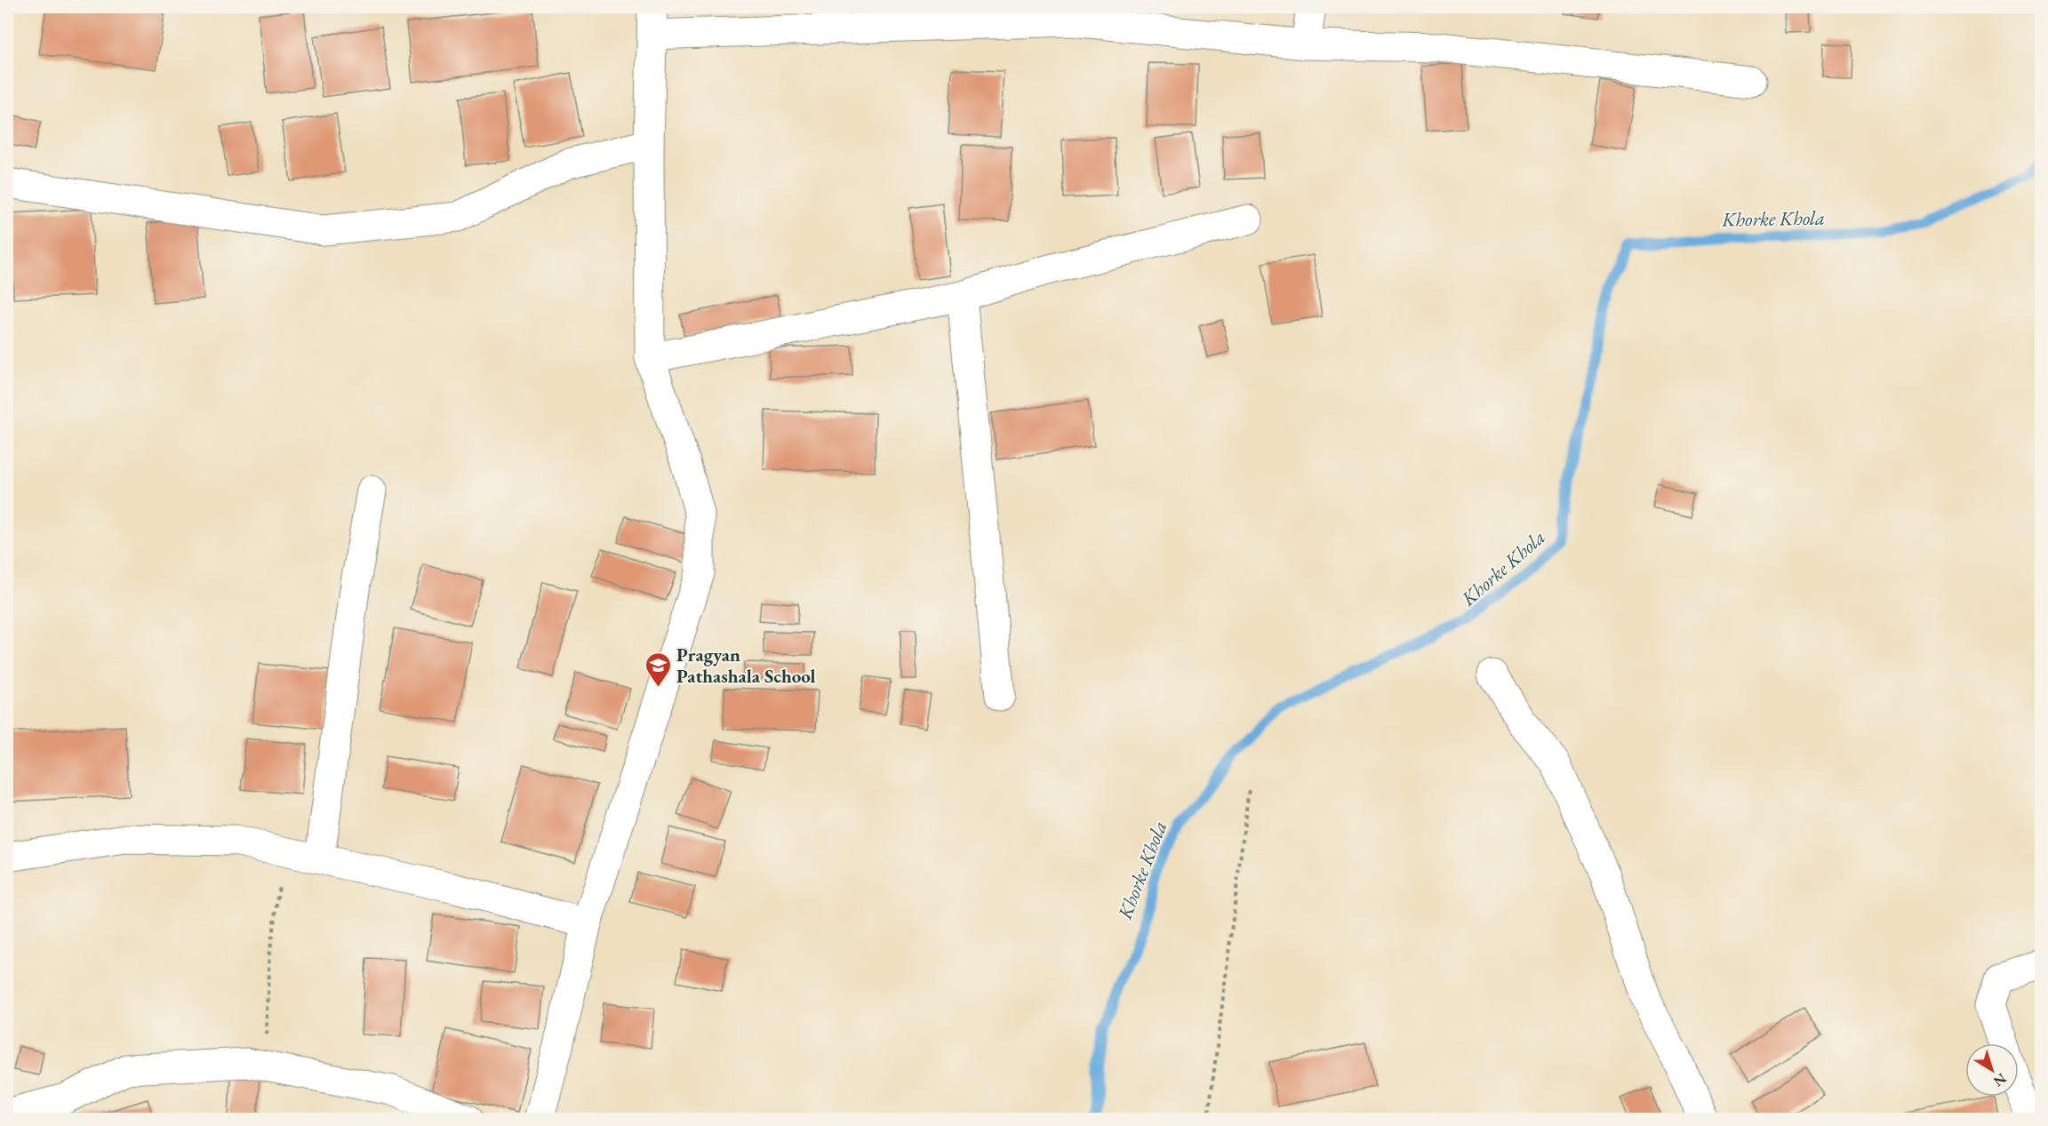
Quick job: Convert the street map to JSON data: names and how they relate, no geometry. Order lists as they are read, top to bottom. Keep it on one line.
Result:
{"water":["Khorke Khola"],"places":{"school or university":["Pragyan Pathashala School"]},"north":"bottom right"}
